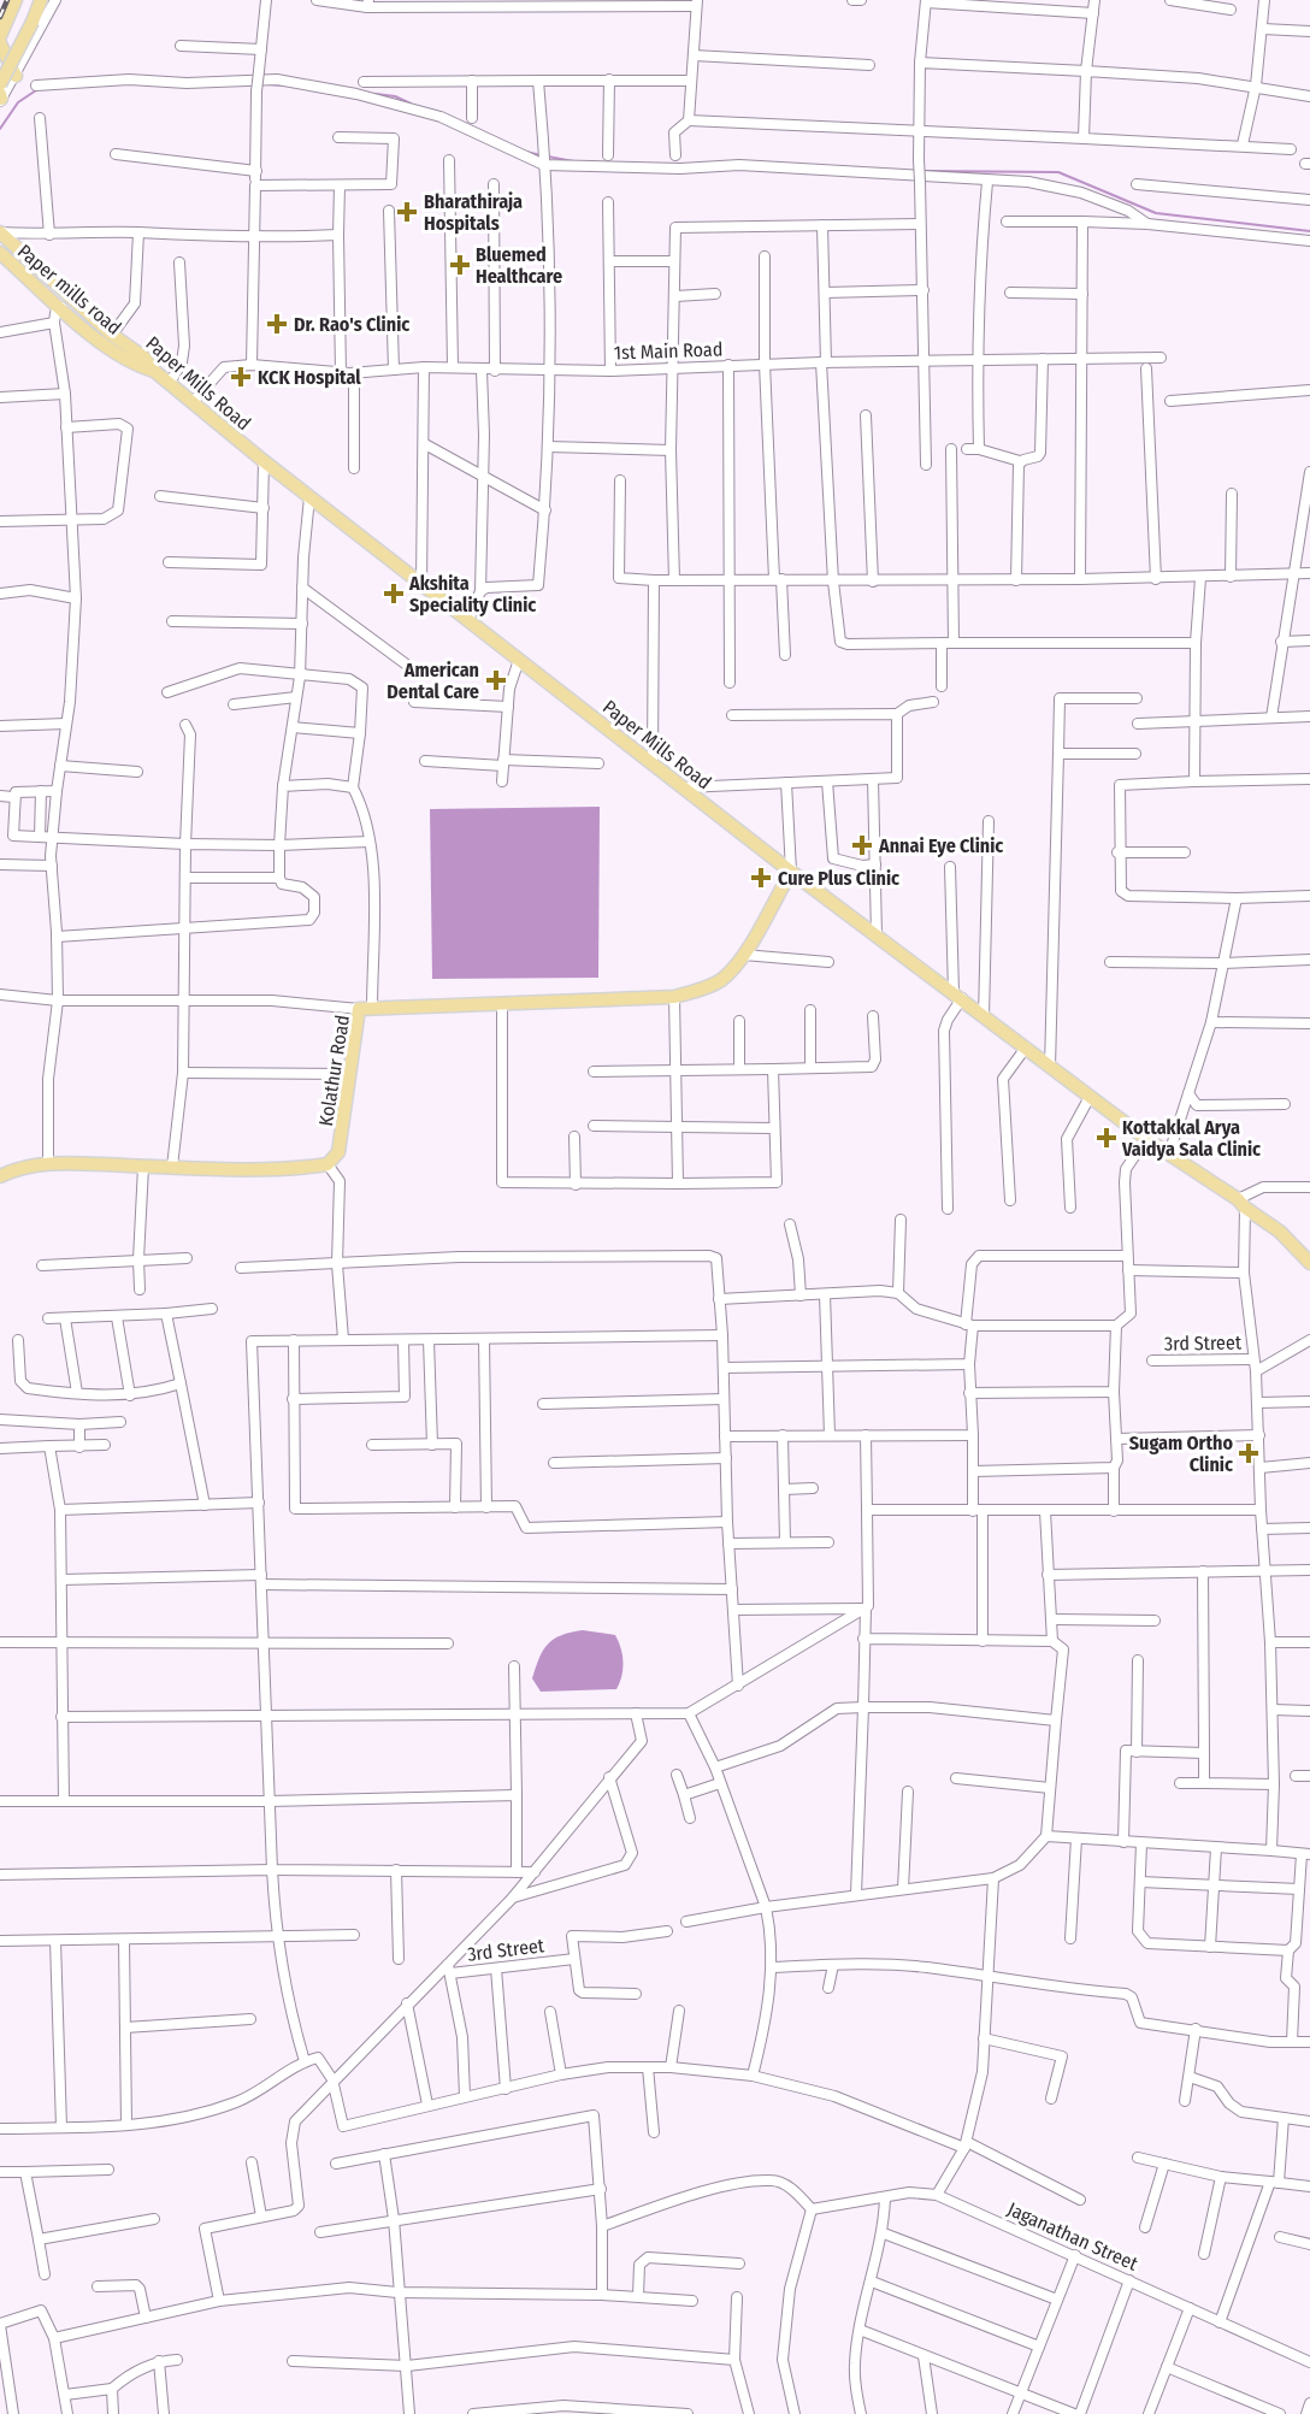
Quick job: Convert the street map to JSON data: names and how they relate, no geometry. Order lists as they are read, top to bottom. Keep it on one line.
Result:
{"streets":{"main road":["Paper mills road","Paper Mills Road","Kolathur Road"],"street":["1st Main Road","3rd Street","Jaganathan Street"]},"crossings":[["Paper mills road","Paper Mills Road"],["1st Main Road","Paper Mills Road"],["Paper Mills Road","Kolathur Road"]],"places":{"health":["Bharathiraja Hospitals","Bluemed Healthcare","Dr. Rao's Clinic","KCK Hospital","Akshita Speciality Clinic","American Dental Care","Annai Eye Clinic","Cure Plus Clinic","Kottakkal Arya Vaidya Sala Clinic","Sugam Ortho Clinic"]}}
